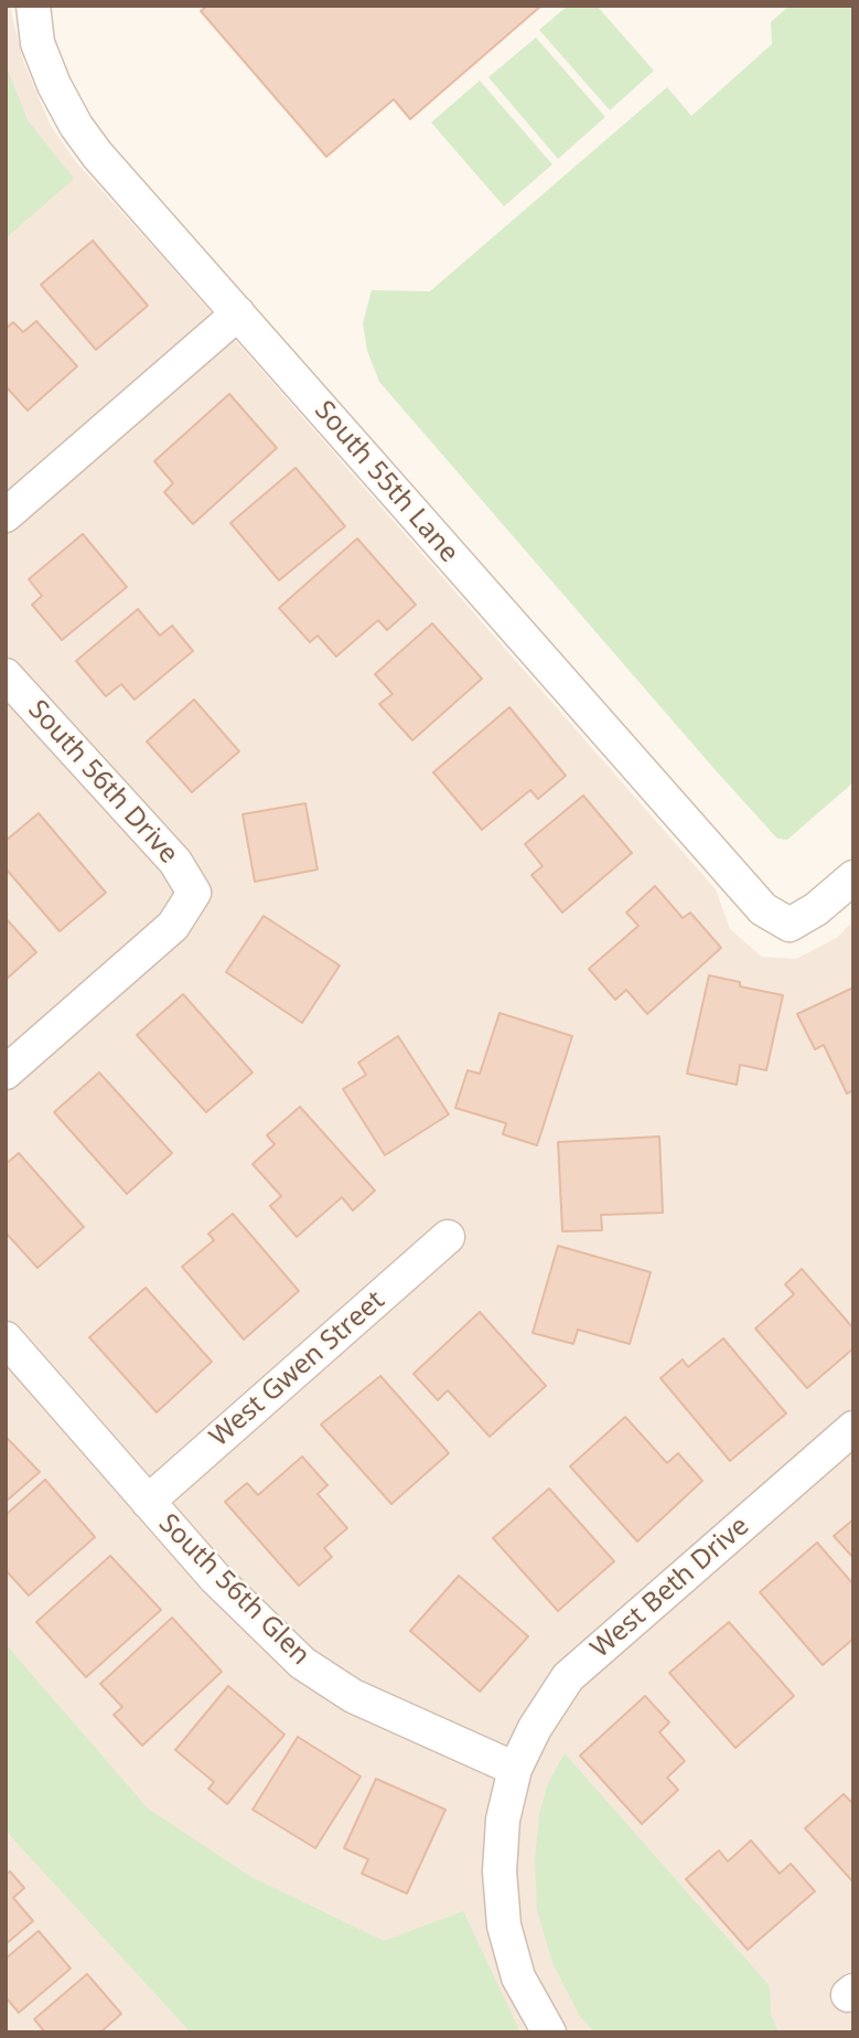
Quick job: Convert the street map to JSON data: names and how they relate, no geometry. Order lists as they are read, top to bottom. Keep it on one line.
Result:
{"streets":{"street":["South 55th Lane","South 56th Drive","West Gwen Street","West Beth Drive","South 56th Glen"]},"crossings":[["West Gwen Street","South 56th Glen"],["West Beth Drive","South 56th Glen"]]}
